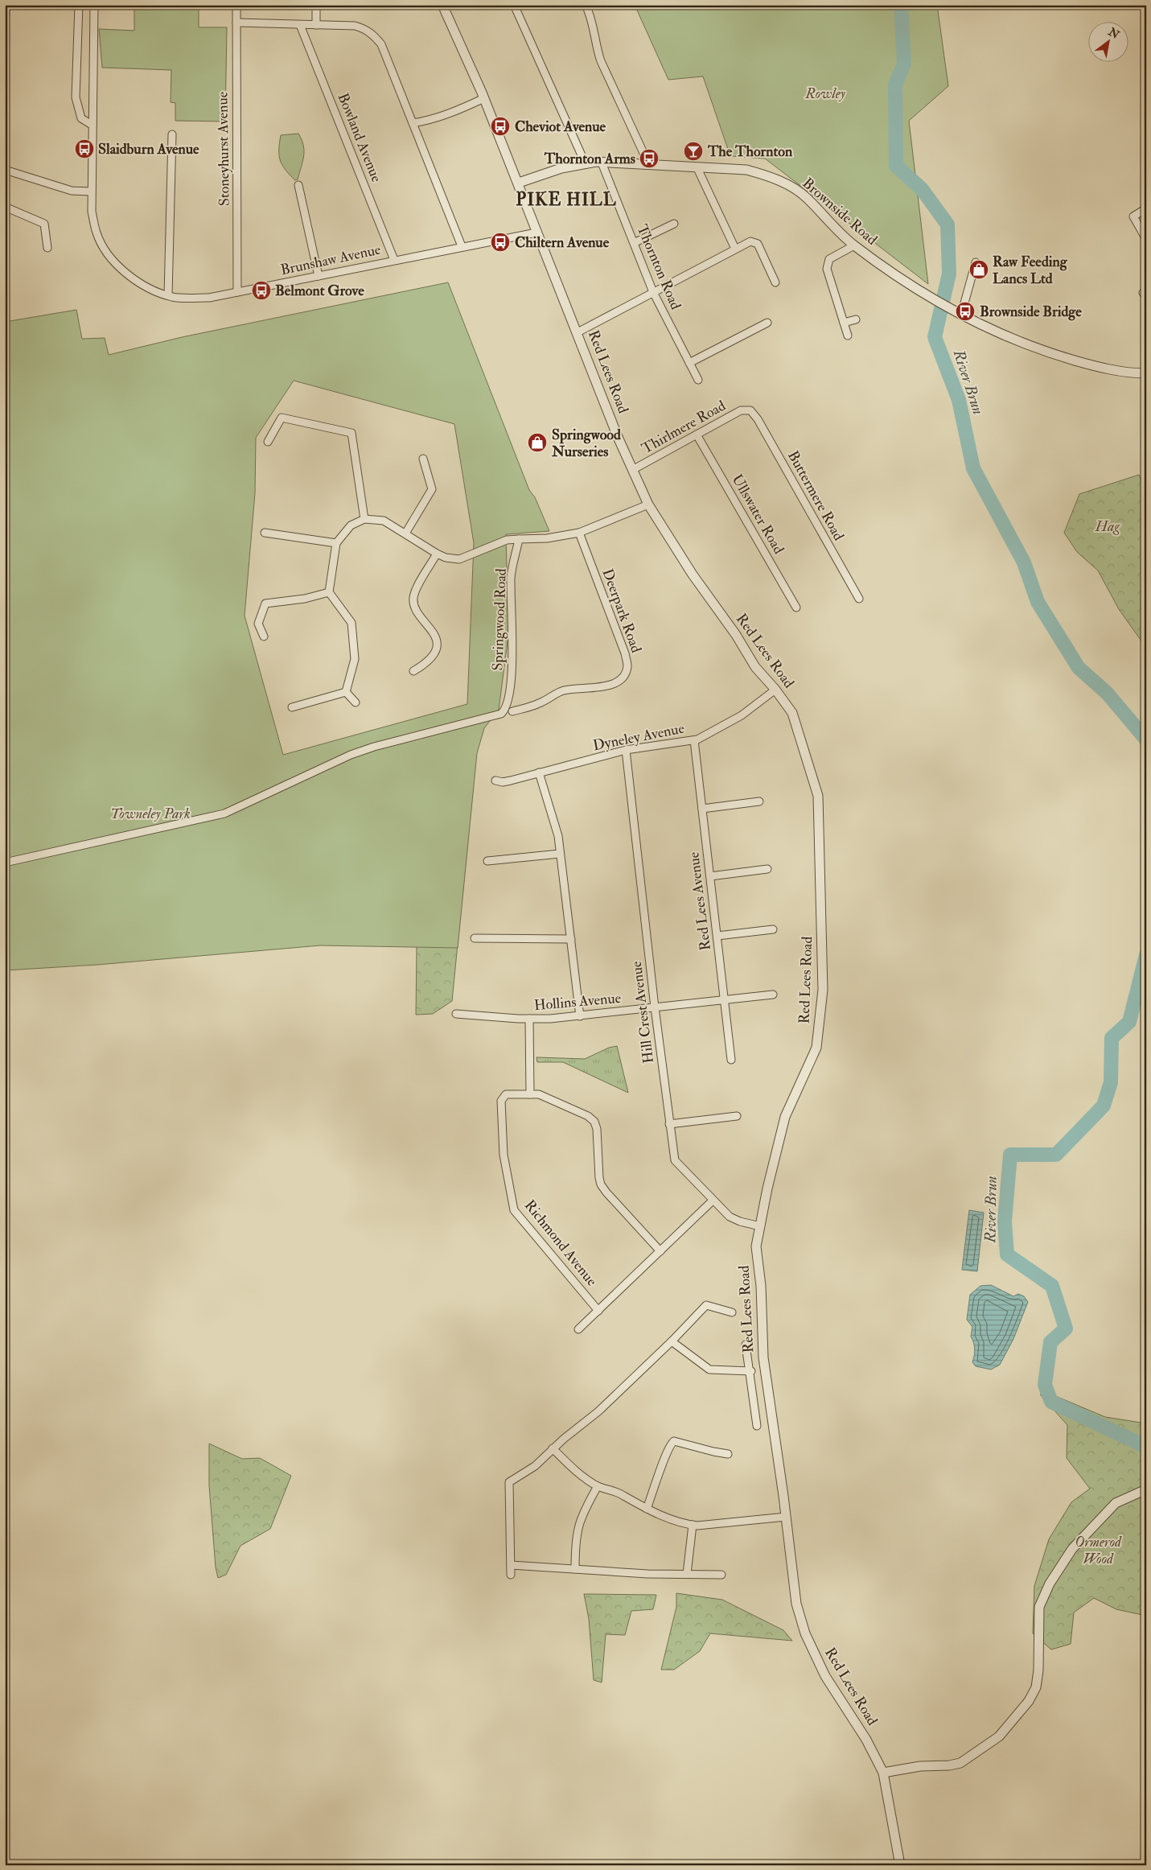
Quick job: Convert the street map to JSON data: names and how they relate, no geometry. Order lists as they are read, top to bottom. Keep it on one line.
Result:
{"streets":{"street":["Bowland Avenue","Stoneyhurst Avenue","Brownside Road","Brunshaw Avenue","Thornton Road","Red Lees Road","Thirlmere Road","Buttermere Road","Ullswater Road","Deerpark Road","Springwood Road","Dyneley Avenue","Red Lees Avenue","Hollins Avenue","Hill Crest Avenue","Richmond Avenue"]},"crossings":[["Bowland Avenue","Brunshaw Avenue"],["Stoneyhurst Avenue","Brunshaw Avenue"],["Brownside Road","Thornton Road"],["Brownside Road","Red Lees Road"],["Brunshaw Avenue","Red Lees Road"],["Red Lees Road","Thirlmere Road"],["Red Lees Road","Dyneley Avenue"],["Red Lees Road","Hill Crest Avenue"],["Thirlmere Road","Buttermere Road"],["Thirlmere Road","Ullswater Road"],["Dyneley Avenue","Red Lees Avenue"],["Dyneley Avenue","Hill Crest Avenue"],["Red Lees Avenue","Hollins Avenue"],["Hollins Avenue","Hill Crest Avenue"]],"districts":["PIKE HILL"],"water":["River Brun"],"parks":["Rowley","Hag","Towneley Park","Ormerod Wood"],"places":{"bus stop":["Cheviot Avenue","Slaidburn Avenue","Thornton Arms","Chiltern Avenue","Belmont Grove","Brownside Bridge"],"bar":["The Thornton"],"shop":["Raw Feeding Lancs Ltd","Springwood Nurseries"]},"north":"top right"}
